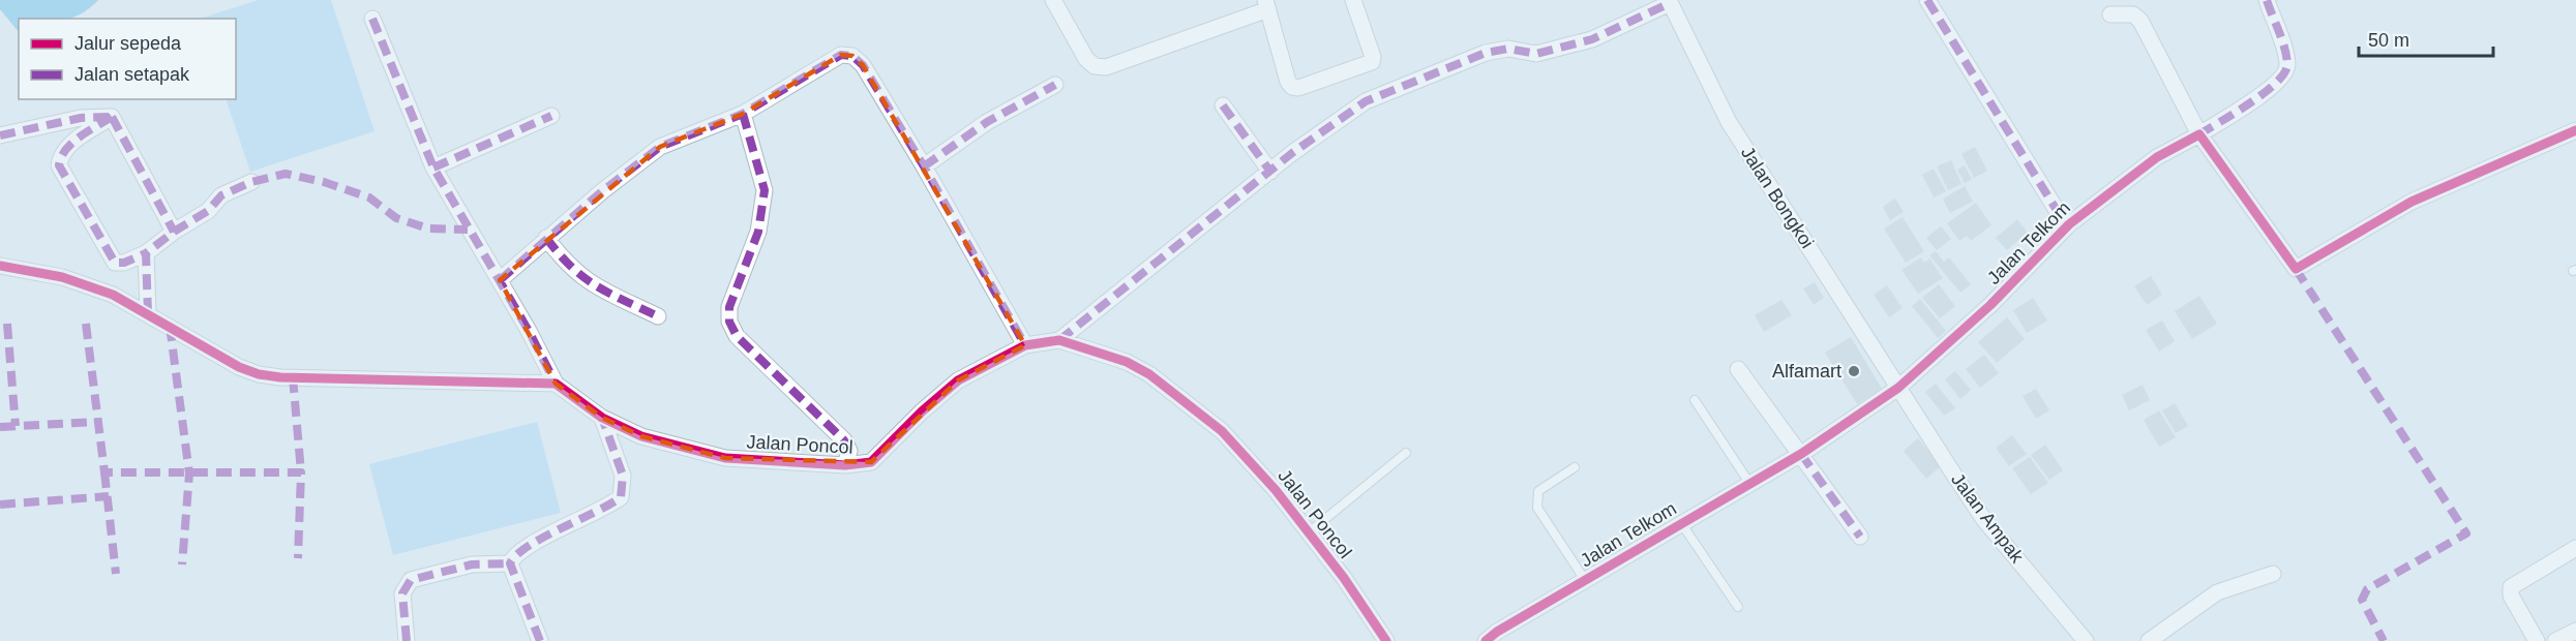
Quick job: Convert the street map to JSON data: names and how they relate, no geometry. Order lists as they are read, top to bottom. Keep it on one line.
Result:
{"streets":{"street":["Jalan Bongkoi","Jalan Telkom","Jalan Poncol","Jalan Ampak"]},"crossings":[["Jalan Bongkoi","Jalan Telkom"],["Jalan Bongkoi","Jalan Ampak"],["Jalan Telkom","Jalan Ampak"]],"places":["Alfamart"],"legend":["Jalur sepeda","Jalan setapak"],"scale_bar":"50 m"}
